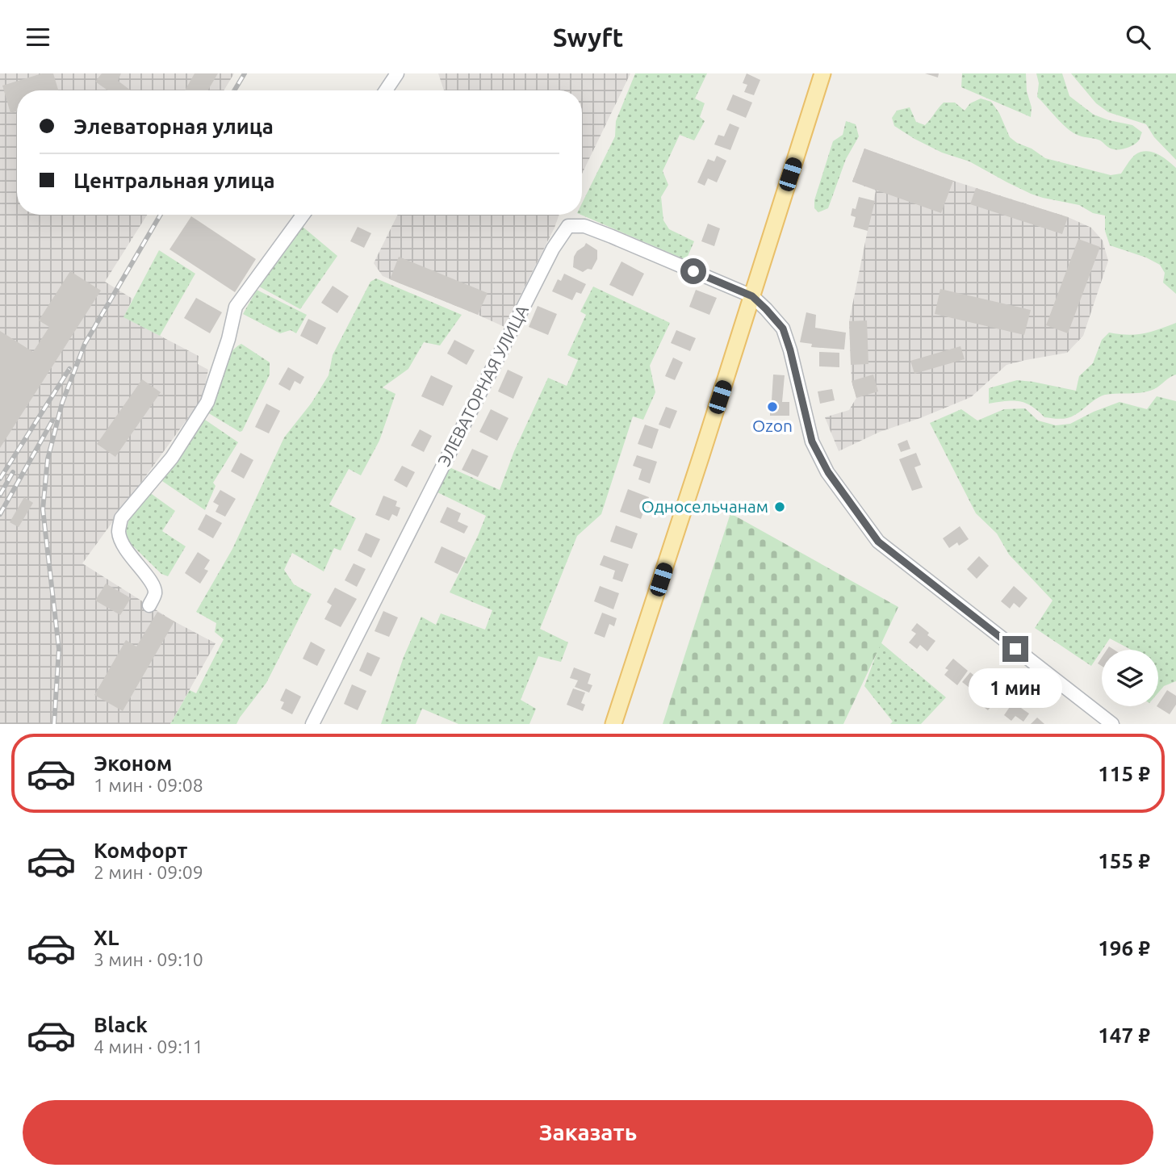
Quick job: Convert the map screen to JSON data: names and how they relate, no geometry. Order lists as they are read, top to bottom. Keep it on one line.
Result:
{"streets":{"street":["ЭЛЕВАТОРНАЯ УЛИЦА"]},"places":["Ozon","Односельчанам"],"page":{"header":"Swyft","banner":["Элеваторная улица","Центральная улица"],"bubble":"1 мин","list":[{"name":"Эконом","note":"1 мин · 09:08","value":"115 ₽"},{"name":"Комфорт","note":"2 мин · 09:09","value":"155 ₽"},{"name":"XL","note":"3 мин · 09:10","value":"196 ₽"},{"name":"Black","note":"4 мин · 09:11","value":"147 ₽"}],"buttons":"Заказать"}}
